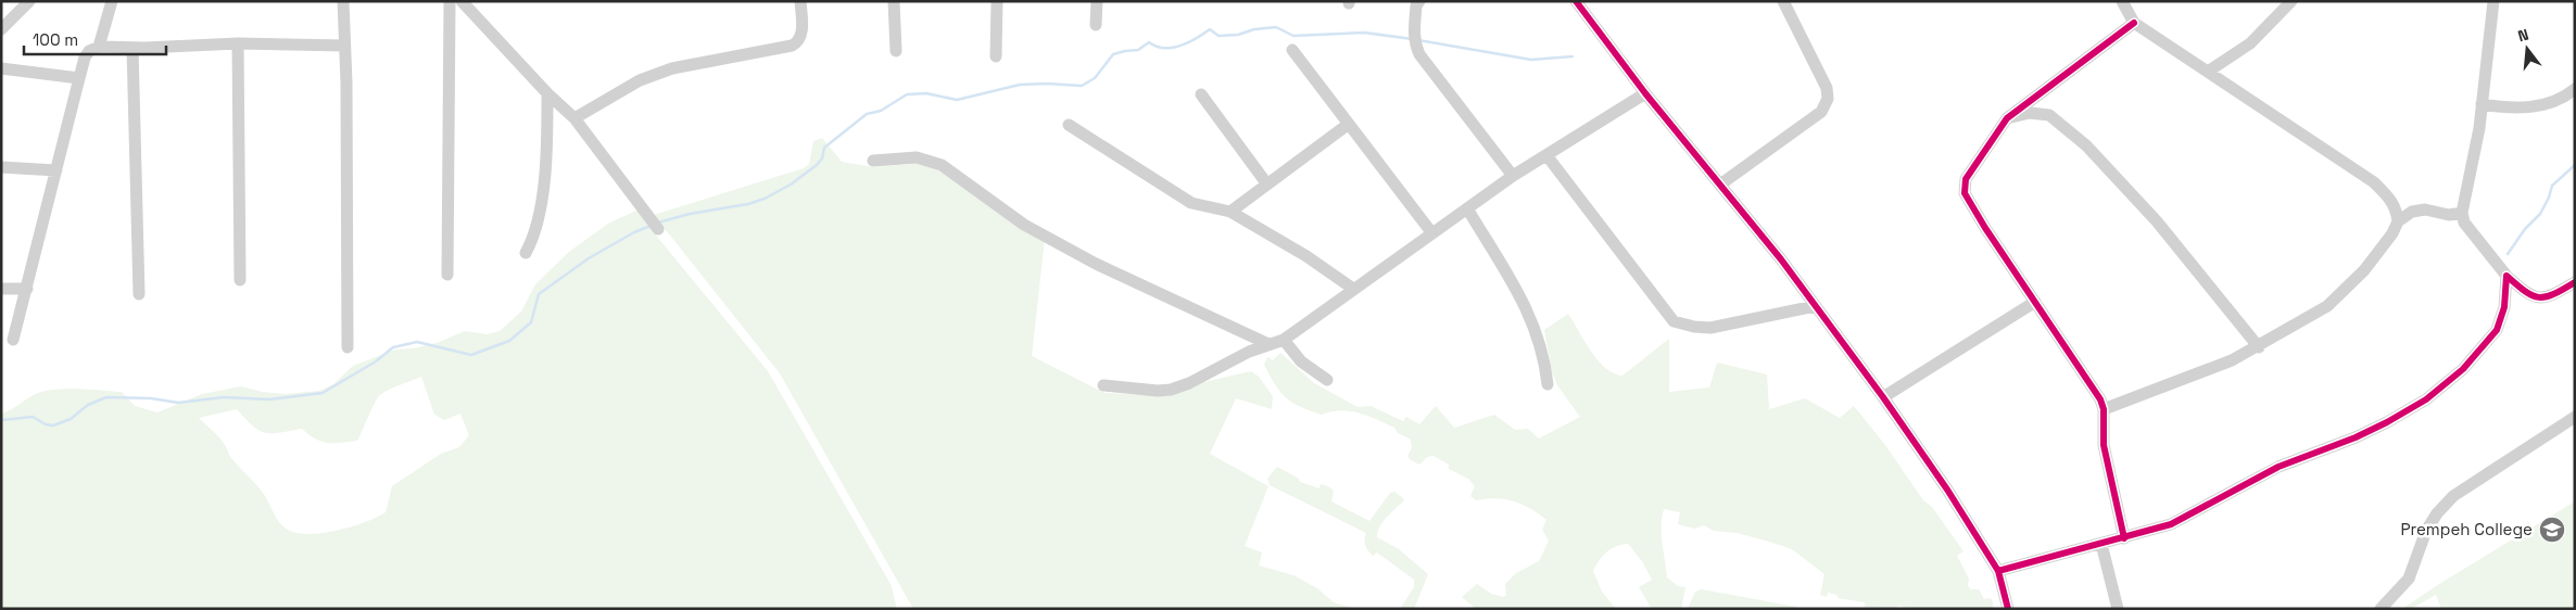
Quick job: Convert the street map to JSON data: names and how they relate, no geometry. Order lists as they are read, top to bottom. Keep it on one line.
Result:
{"places":{"school or university":["Prempeh College"]},"scale_bar":"100 m","north":"top"}
